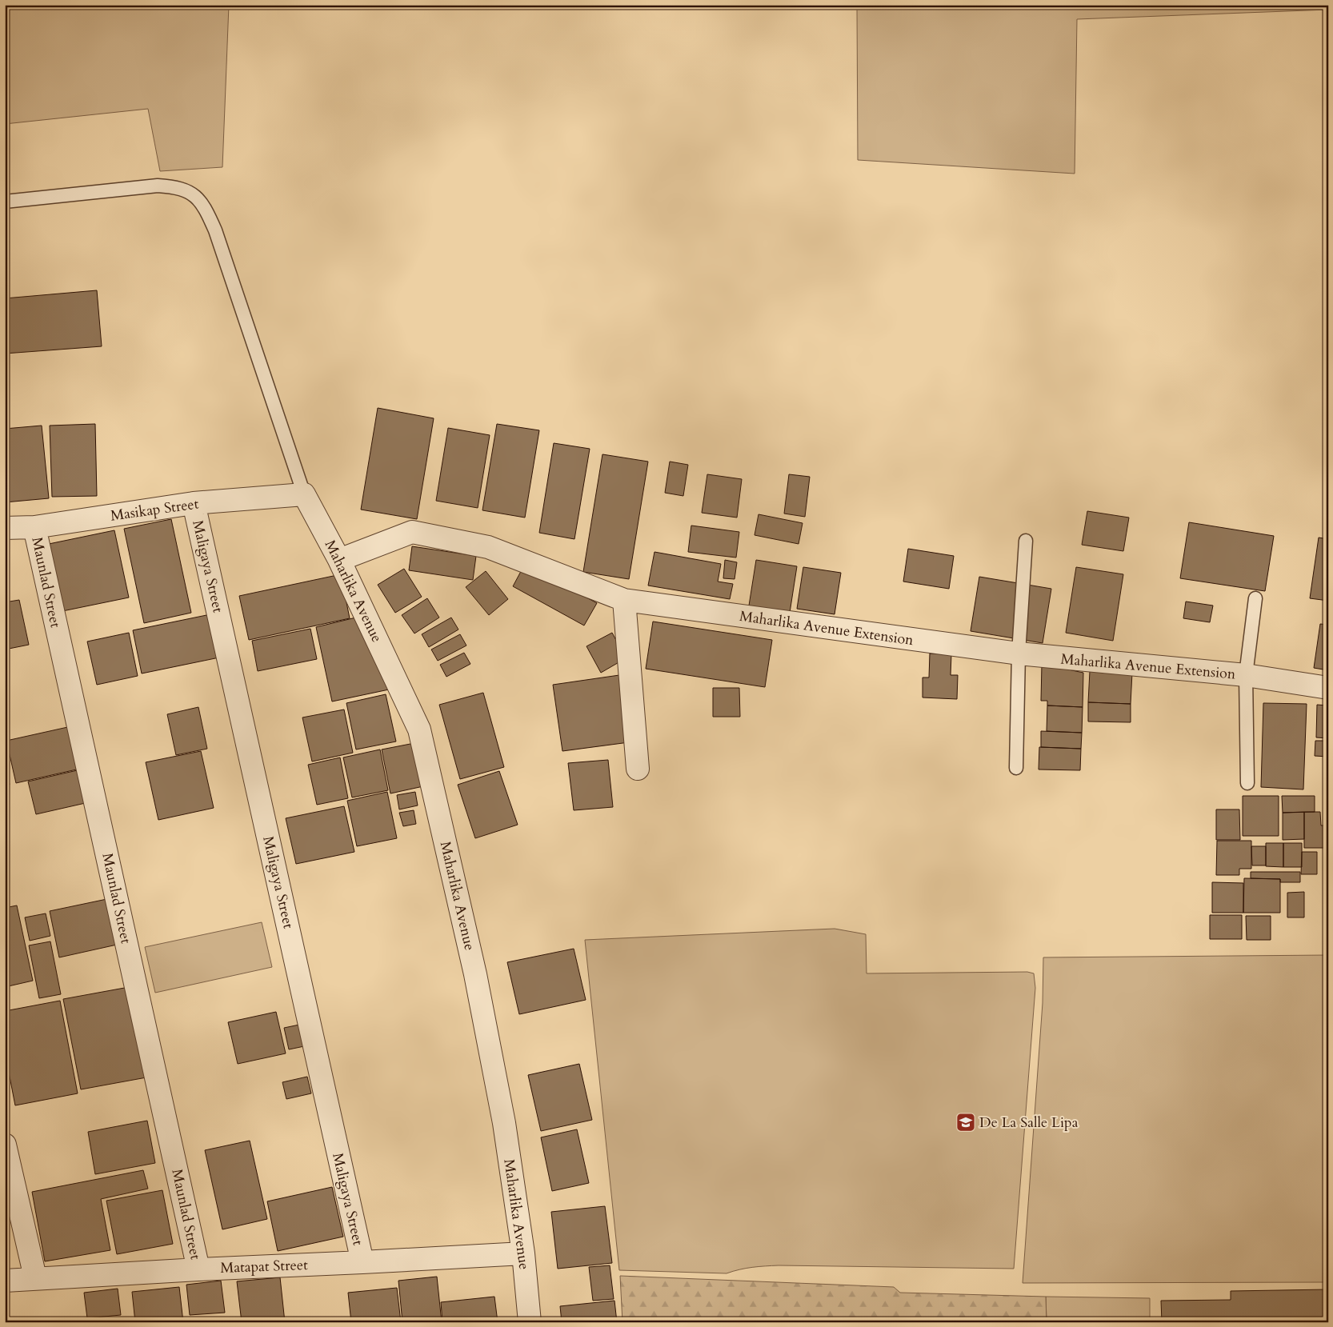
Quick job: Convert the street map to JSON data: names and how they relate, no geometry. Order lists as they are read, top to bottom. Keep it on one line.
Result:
{"streets":{"street":["Masikap Street","Maligaya Street","Maunlad Street","Maharlika Avenue","Maharlika Avenue Extension","Matapat Street"]},"crossings":[["Masikap Street","Maligaya Street"],["Masikap Street","Maunlad Street"],["Masikap Street","Maharlika Avenue"],["Maligaya Street","Matapat Street"],["Maunlad Street","Matapat Street"],["Maharlika Avenue","Maharlika Avenue Extension"],["Maharlika Avenue","Matapat Street"]],"places":{"school or university":["De La Salle Lipa"]}}
